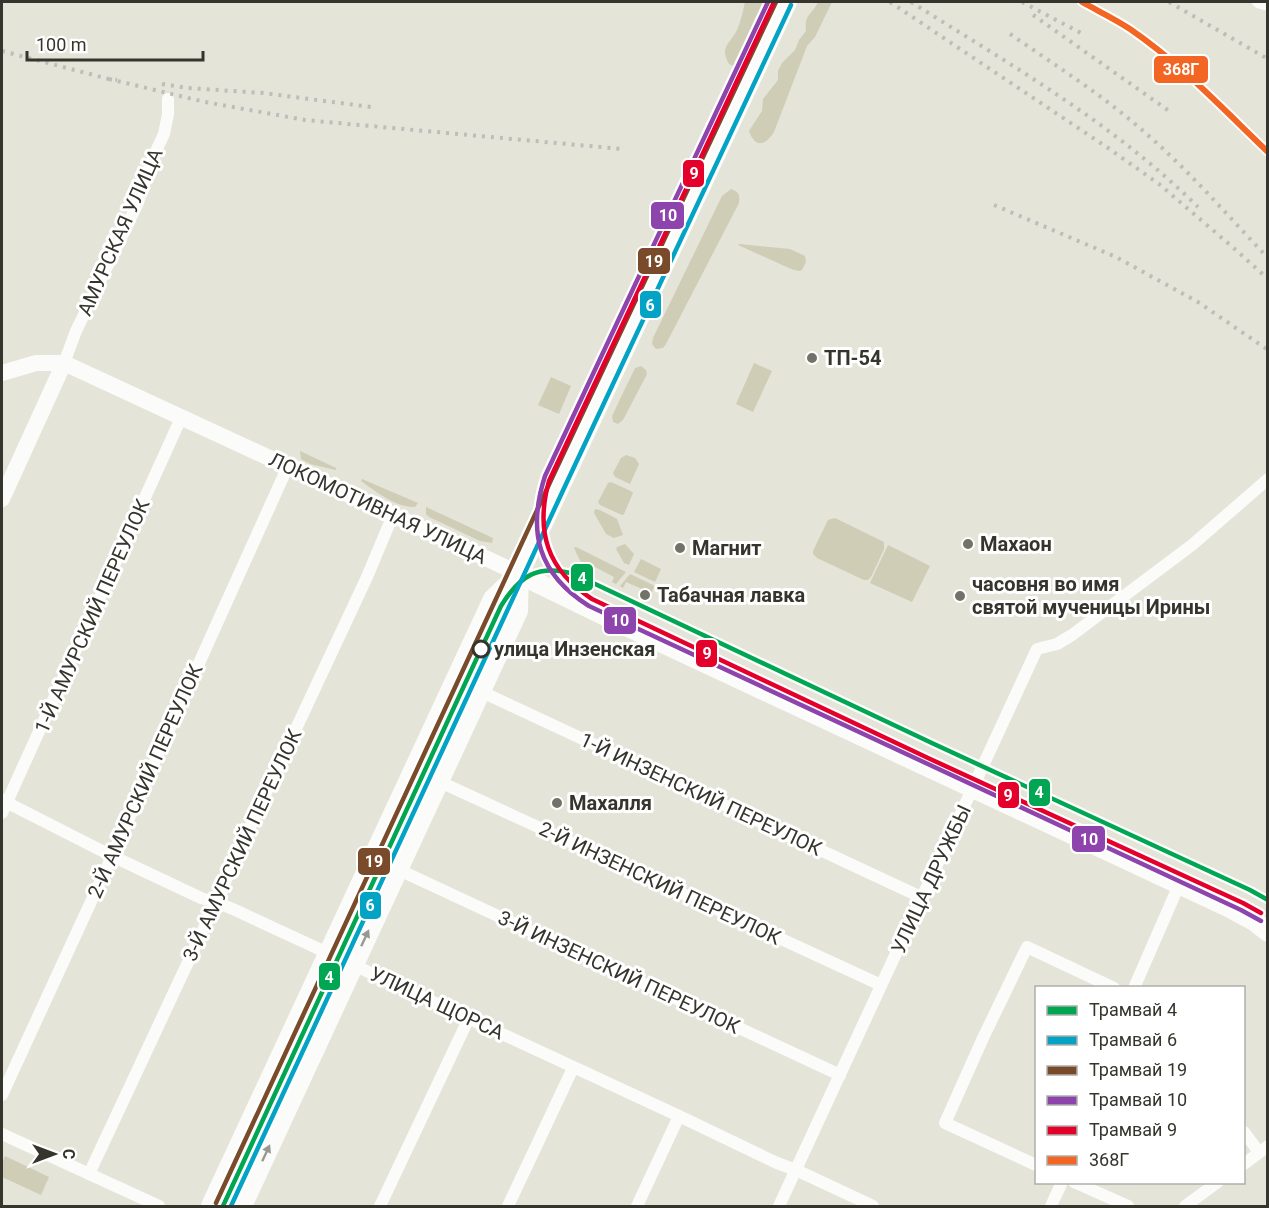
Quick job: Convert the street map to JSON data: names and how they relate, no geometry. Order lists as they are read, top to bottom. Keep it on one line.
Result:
{"streets":{"main road":["ЛОКОМОТИВНАЯ УЛИЦА"],"street":["АМУРСКАЯ УЛИЦА","1-Й АМУРСКИЙ ПЕРЕУЛОК","2-Й АМУРСКИЙ ПЕРЕУЛОК","1-Й ИНЗЕНСКИЙ ПЕРЕУЛОК","3-Й АМУРСКИЙ ПЕРЕУЛОК","УЛИЦА ДРУЖБЫ","2-Й ИНЗЕНСКИЙ ПЕРЕУЛОК","3-Й ИНЗЕНСКИЙ ПЕРЕУЛОК","УЛИЦА ЩОРСА"]},"crossings":[["АМУРСКАЯ УЛИЦА","ЛОКОМОТИВНАЯ УЛИЦА"],["ЛОКОМОТИВНАЯ УЛИЦА","1-Й АМУРСКИЙ ПЕРЕУЛОК"],["ЛОКОМОТИВНАЯ УЛИЦА","2-Й АМУРСКИЙ ПЕРЕУЛОК"],["ЛОКОМОТИВНАЯ УЛИЦА","3-Й АМУРСКИЙ ПЕРЕУЛОК"],["ЛОКОМОТИВНАЯ УЛИЦА","УЛИЦА ДРУЖБЫ"],["1-Й АМУРСКИЙ ПЕРЕУЛОК","УЛИЦА ЩОРСА"],["2-Й АМУРСКИЙ ПЕРЕУЛОК","УЛИЦА ЩОРСА"],["1-Й ИНЗЕНСКИЙ ПЕРЕУЛОК","УЛИЦА ДРУЖБЫ"],["3-Й АМУРСКИЙ ПЕРЕУЛОК","УЛИЦА ЩОРСА"],["УЛИЦА ДРУЖБЫ","2-Й ИНЗЕНСКИЙ ПЕРЕУЛОК"],["УЛИЦА ДРУЖБЫ","3-Й ИНЗЕНСКИЙ ПЕРЕУЛОК"],["УЛИЦА ДРУЖБЫ","УЛИЦА ЩОРСА"]],"places":["ТП-54","Махаон","Магнит","Табачная лавка","часовня во имя святой мученицы Ирины","улица Инзенская","Махалля"],"lines":["tram line 19","tram line 10","tram line 9","transit line 368Г","tram line 6","tram line 4"],"legend":["Трамвай 4","Трамвай 6","Трамвай 19","Трамвай 10","Трамвай 9","368Г"],"scale_bar":"100 m","north":"right"}
